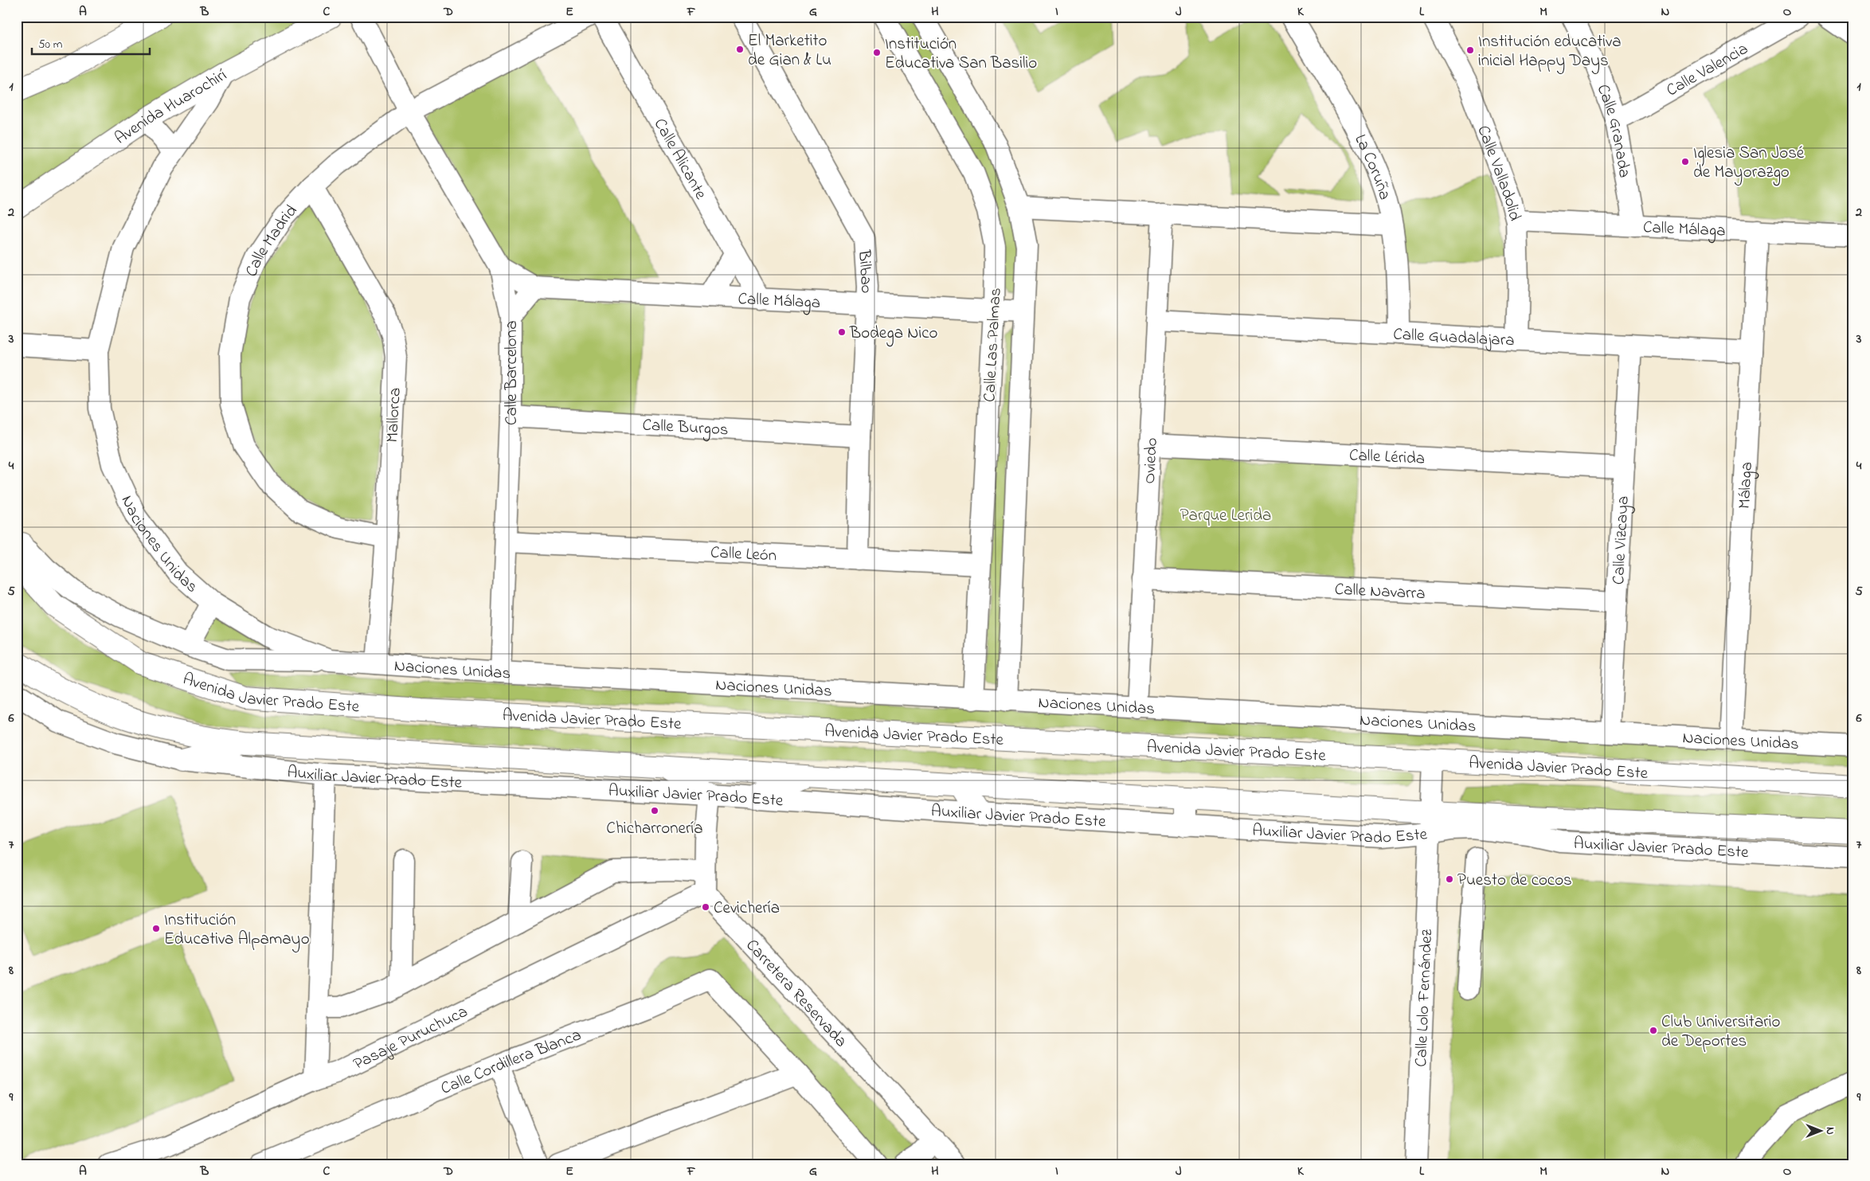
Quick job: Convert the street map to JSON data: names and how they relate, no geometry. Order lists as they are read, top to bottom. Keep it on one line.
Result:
{"streets":{"main road":["Avenida Huarochirí","Avenida Javier Prado Este"],"street":["Calle Valencia","Calle Granada","Calle Alicante","La Coruña","Calle Valladolid","Calle Málaga","Calle Madrid","Bilbao","Calle Guadalajara","Calle Las Palmas","Calle Barcelona","Mallorca","Calle Burgos","Calle Lérida","Oviedo","Málaga","Calle Vizcaya","Naciones Unidas","Calle León","Calle Navarra","Auxiliar Javier Prado Este","Carretera Reservada","Calle Lolo Fernández","Pasaje Puruchuca","Calle Cordillera Blanca"]},"crossings":[["Calle Valencia","Calle Granada"],["Avenida Huarochirí","Naciones Unidas"],["Calle Granada","Calle Málaga"],["Calle Alicante","Calle Málaga"],["La Coruña","Calle Guadalajara"],["Calle Valladolid","Calle Málaga"],["Calle Valladolid","Calle Guadalajara"],["Calle Málaga","Bilbao"],["Calle Málaga","Calle Las Palmas"],["Calle Málaga","Calle Barcelona"],["Calle Málaga","Málaga"],["Calle Madrid","Mallorca"],["Bilbao","Calle Burgos"],["Bilbao","Calle León"],["Calle Guadalajara","Oviedo"],["Calle Guadalajara","Málaga"],["Calle Guadalajara","Calle Vizcaya"],["Calle Las Palmas","Naciones Unidas"],["Calle Las Palmas","Calle León"],["Calle Barcelona","Calle Burgos"],["Calle Barcelona","Naciones Unidas"],["Calle Barcelona","Calle León"],["Mallorca","Naciones Unidas"],["Calle Lérida","Oviedo"],["Calle Lérida","Calle Vizcaya"],["Oviedo","Naciones Unidas"],["Oviedo","Calle Navarra"],["Málaga","Naciones Unidas"],["Calle Vizcaya","Naciones Unidas"],["Calle Vizcaya","Calle Navarra"],["Auxiliar Javier Prado Este","Calle Lolo Fernández"],["Carretera Reservada","Pasaje Puruchuca"]],"parks":["Parque Lerida"],"places":["El Marketito de Gian & Lu","Institución educativa inicial Happy Days","Institución Educativa San Basilio","Iglesia San José de Mayorazgo","Bodega Nico","Chicharronería","Puesto de cocos","Cevichería","Institución Educativa Alpamayo","Club Universitario de Deportes"],"scale_bar":"50 m","north":"right","grid":{"columns":["A","B","C","D","E","F","G","H","I","J","K","L","M","N","O"],"rows":["1","2","3","4","5","6","7","8","9"]}}
